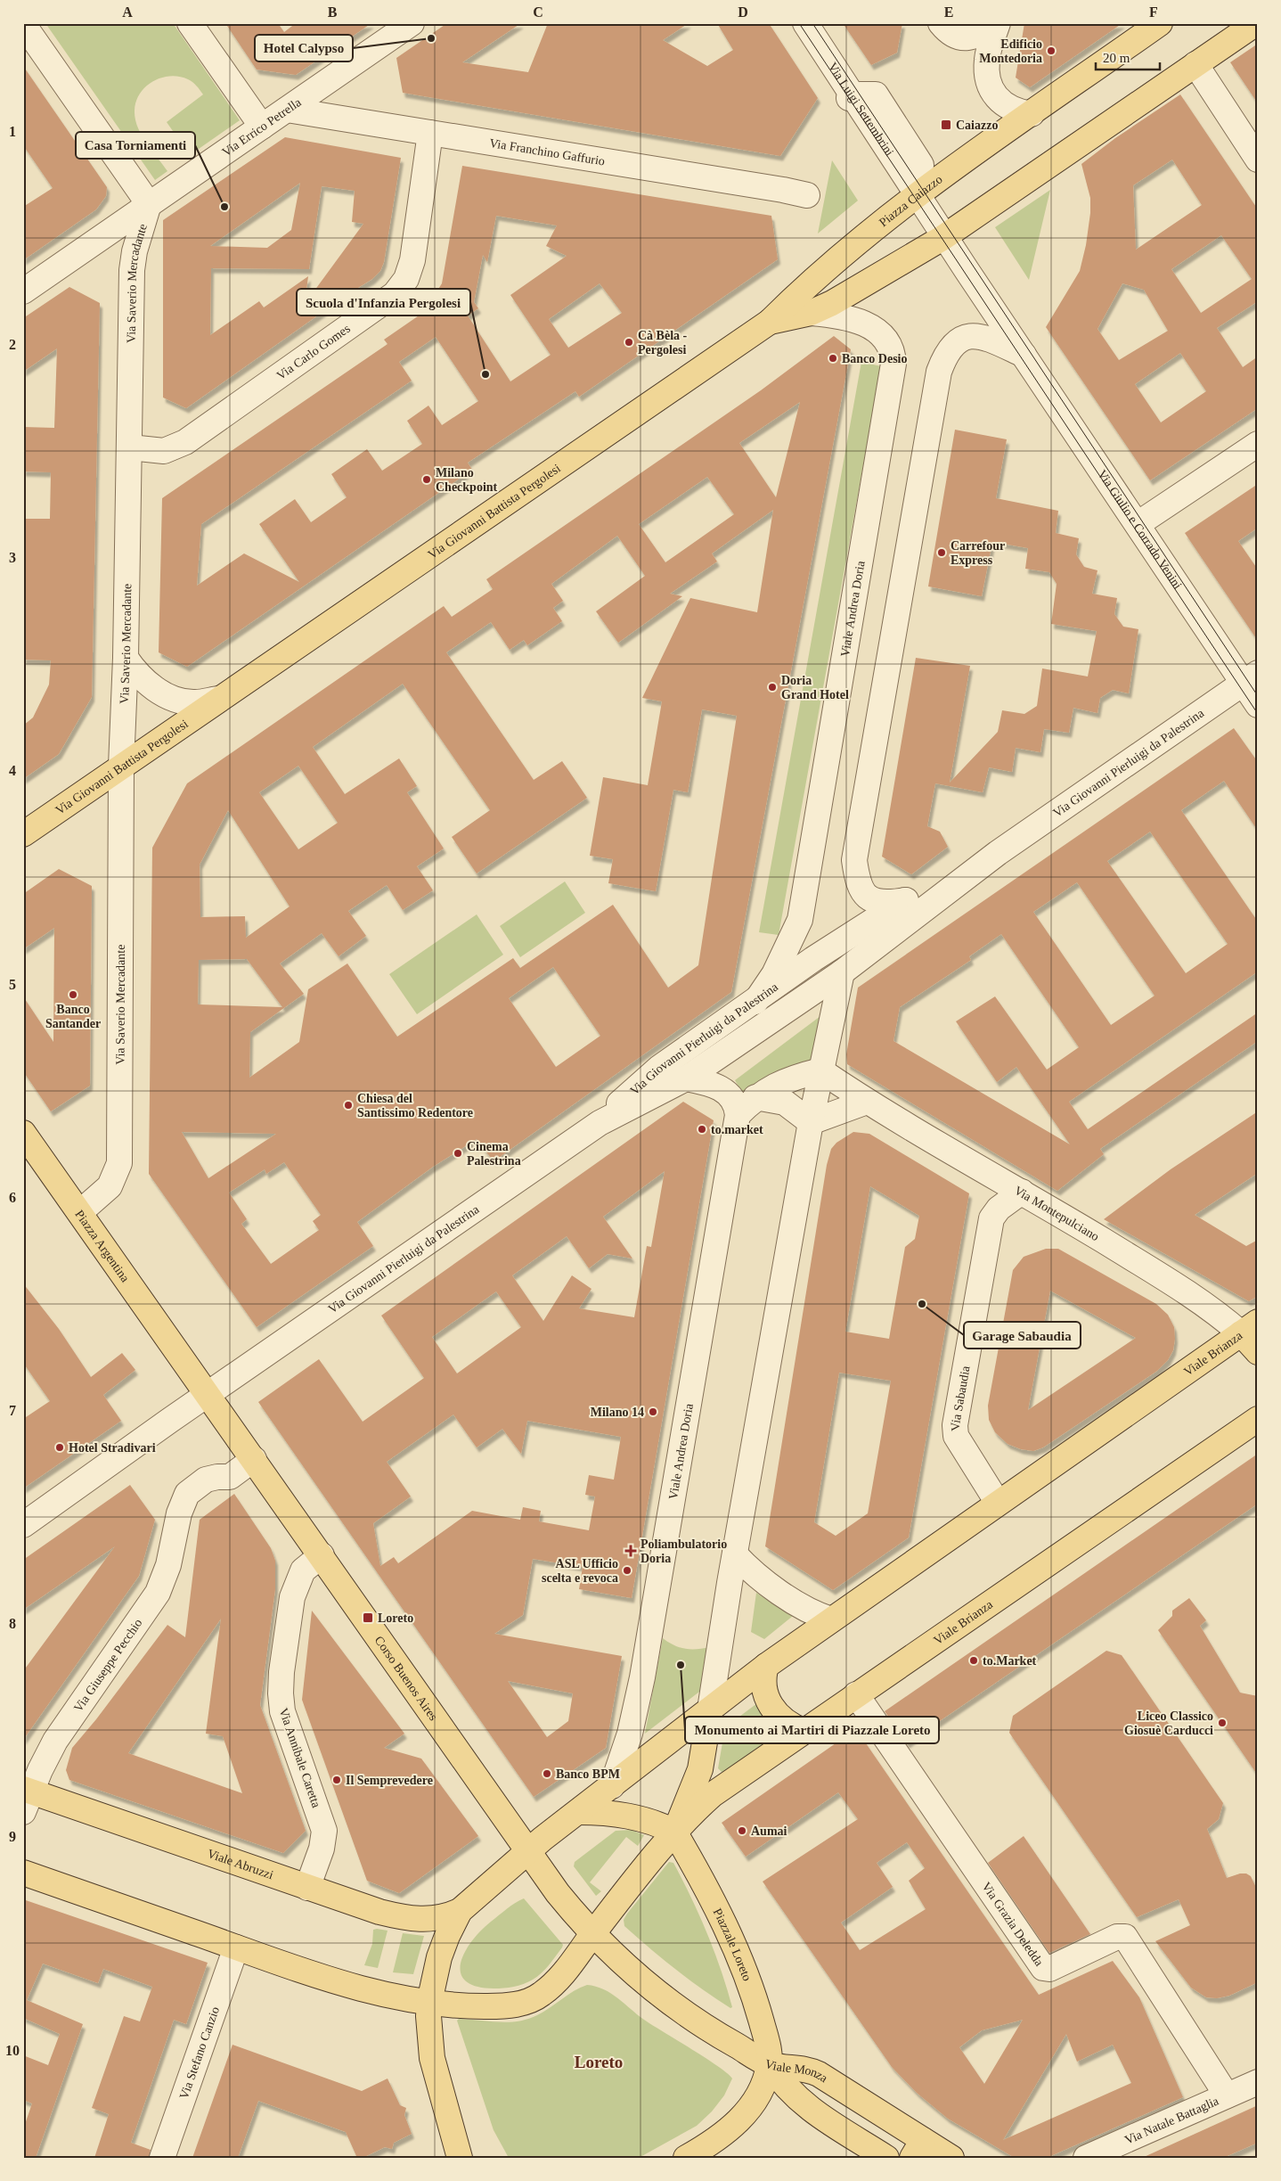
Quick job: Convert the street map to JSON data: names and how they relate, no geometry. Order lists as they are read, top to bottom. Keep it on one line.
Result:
{"streets":{"main road":["Piazza Caiazzo","Via Giovanni Battista Pergolesi","Piazza Argentina","Viale Brianza","Corso Buenos Aires","Viale Abruzzi","Piazzale Loreto","Viale Monza"],"street":["Via Luigi Settembrini","Via Errico Petrella","Via Franchino Gaffurio","Via Saverio Mercadante","Via Carlo Gomes","Via Giulio e Corrado Venini","Viale Andrea Doria","Via Giovanni Pierluigi da Palestrina","Via Montepulciano","Via Sabaudia","Via Giuseppe Pecchio","Via Annibale Caretta","Via Grazia Deledda","Via Stefano Canzio","Via Natale Battaglia"]},"crossings":[["Via Luigi Settembrini","Piazza Caiazzo"],["Via Errico Petrella","Via Franchino Gaffurio"],["Via Errico Petrella","Via Saverio Mercadante"],["Via Franchino Gaffurio","Via Carlo Gomes"],["Piazza Caiazzo","Via Giovanni Battista Pergolesi"],["Piazza Caiazzo","Viale Andrea Doria"],["Via Saverio Mercadante","Via Carlo Gomes"],["Via Saverio Mercadante","Via Giovanni Battista Pergolesi"],["Via Saverio Mercadante","Piazza Argentina"],["Via Giovanni Battista Pergolesi","Viale Andrea Doria"],["Via Giulio e Corrado Venini","Via Giovanni Pierluigi da Palestrina"],["Viale Andrea Doria","Via Giovanni Pierluigi da Palestrina"],["Via Giovanni Pierluigi da Palestrina","Piazza Argentina"],["Via Giovanni Pierluigi da Palestrina","Corso Buenos Aires"],["Via Montepulciano","Viale Brianza"],["Via Montepulciano","Via Sabaudia"],["Piazza Argentina","Corso Buenos Aires"],["Viale Brianza","Via Sabaudia"],["Viale Brianza","Via Grazia Deledda"],["Viale Brianza","Piazzale Loreto"],["Via Giuseppe Pecchio","Corso Buenos Aires"],["Via Giuseppe Pecchio","Viale Abruzzi"],["Corso Buenos Aires","Via Annibale Caretta"],["Via Annibale Caretta","Viale Abruzzi"],["Via Grazia Deledda","Via Natale Battaglia"],["Piazzale Loreto","Viale Monza"]],"districts":["Loreto"],"places":{"other":["Hotel Calypso","Edificio Montedoria","Casa Torniamenti","Cà Bèla - Pergolesi","Banco Desio","Scuola d'Infanzia Pergolesi","Milano Checkpoint","Carrefour Express","Doria Grand Hotel","Banco Santander","Chiesa del Santissimo Redentore","to.market","Cinema Palestrina","Garage Sabaudia","Milano 14","Hotel Stradivari","ASL Ufficio scelta e revoca","to.Market","Monumento ai Martiri di Piazzale Loreto","Liceo Classico Giosuè Carducci","Banco BPM","Il Semprevedere","Aumai"],"transit":["Caiazzo","Loreto"],"health":["Poliambulatorio Doria"]},"scale_bar":"20 m","grid":{"columns":["A","B","C","D","E","F"],"rows":["1","2","3","4","5","6","7","8","9","10"]}}
